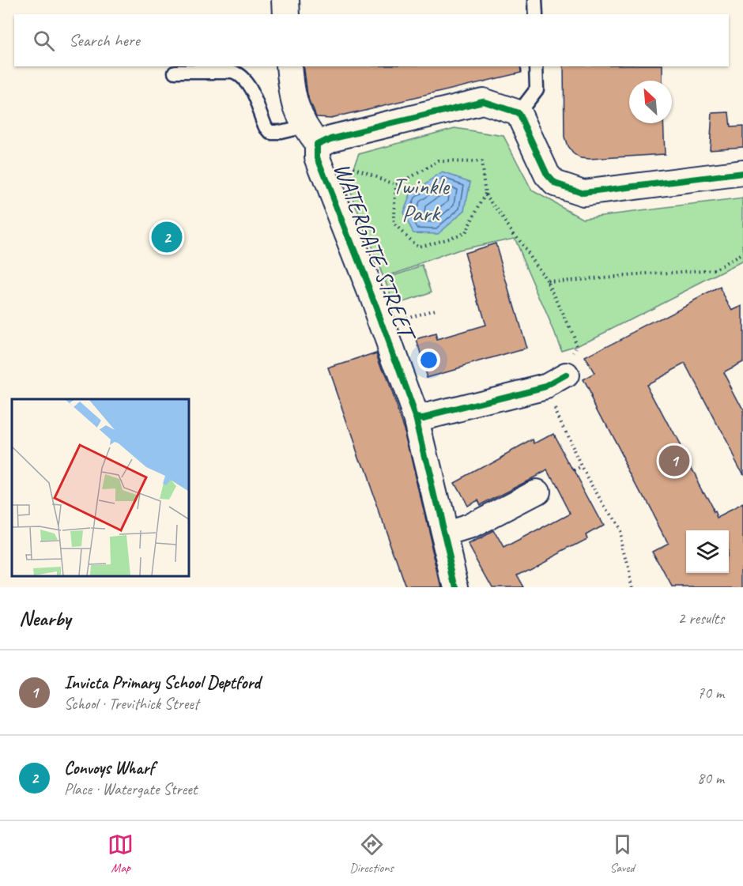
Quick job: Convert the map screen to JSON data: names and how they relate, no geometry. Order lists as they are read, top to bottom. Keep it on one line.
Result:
{"streets":{"street":["WATERGATE STREET"]},"parks":["Twinkle Park"],"north":"top left","page":{"search":"Search here","pins":["2","1"],"heading":["Nearby","2 results"],"list":[{"mark":"1","name":"Invicta Primary School Deptford","note":"School · Trevithick Street","value":"70 m"},{"mark":"2","name":"Convoys Wharf","note":"Place · Watergate Street","value":"80 m"}],"nav":["Map","Directions","Saved"]}}
